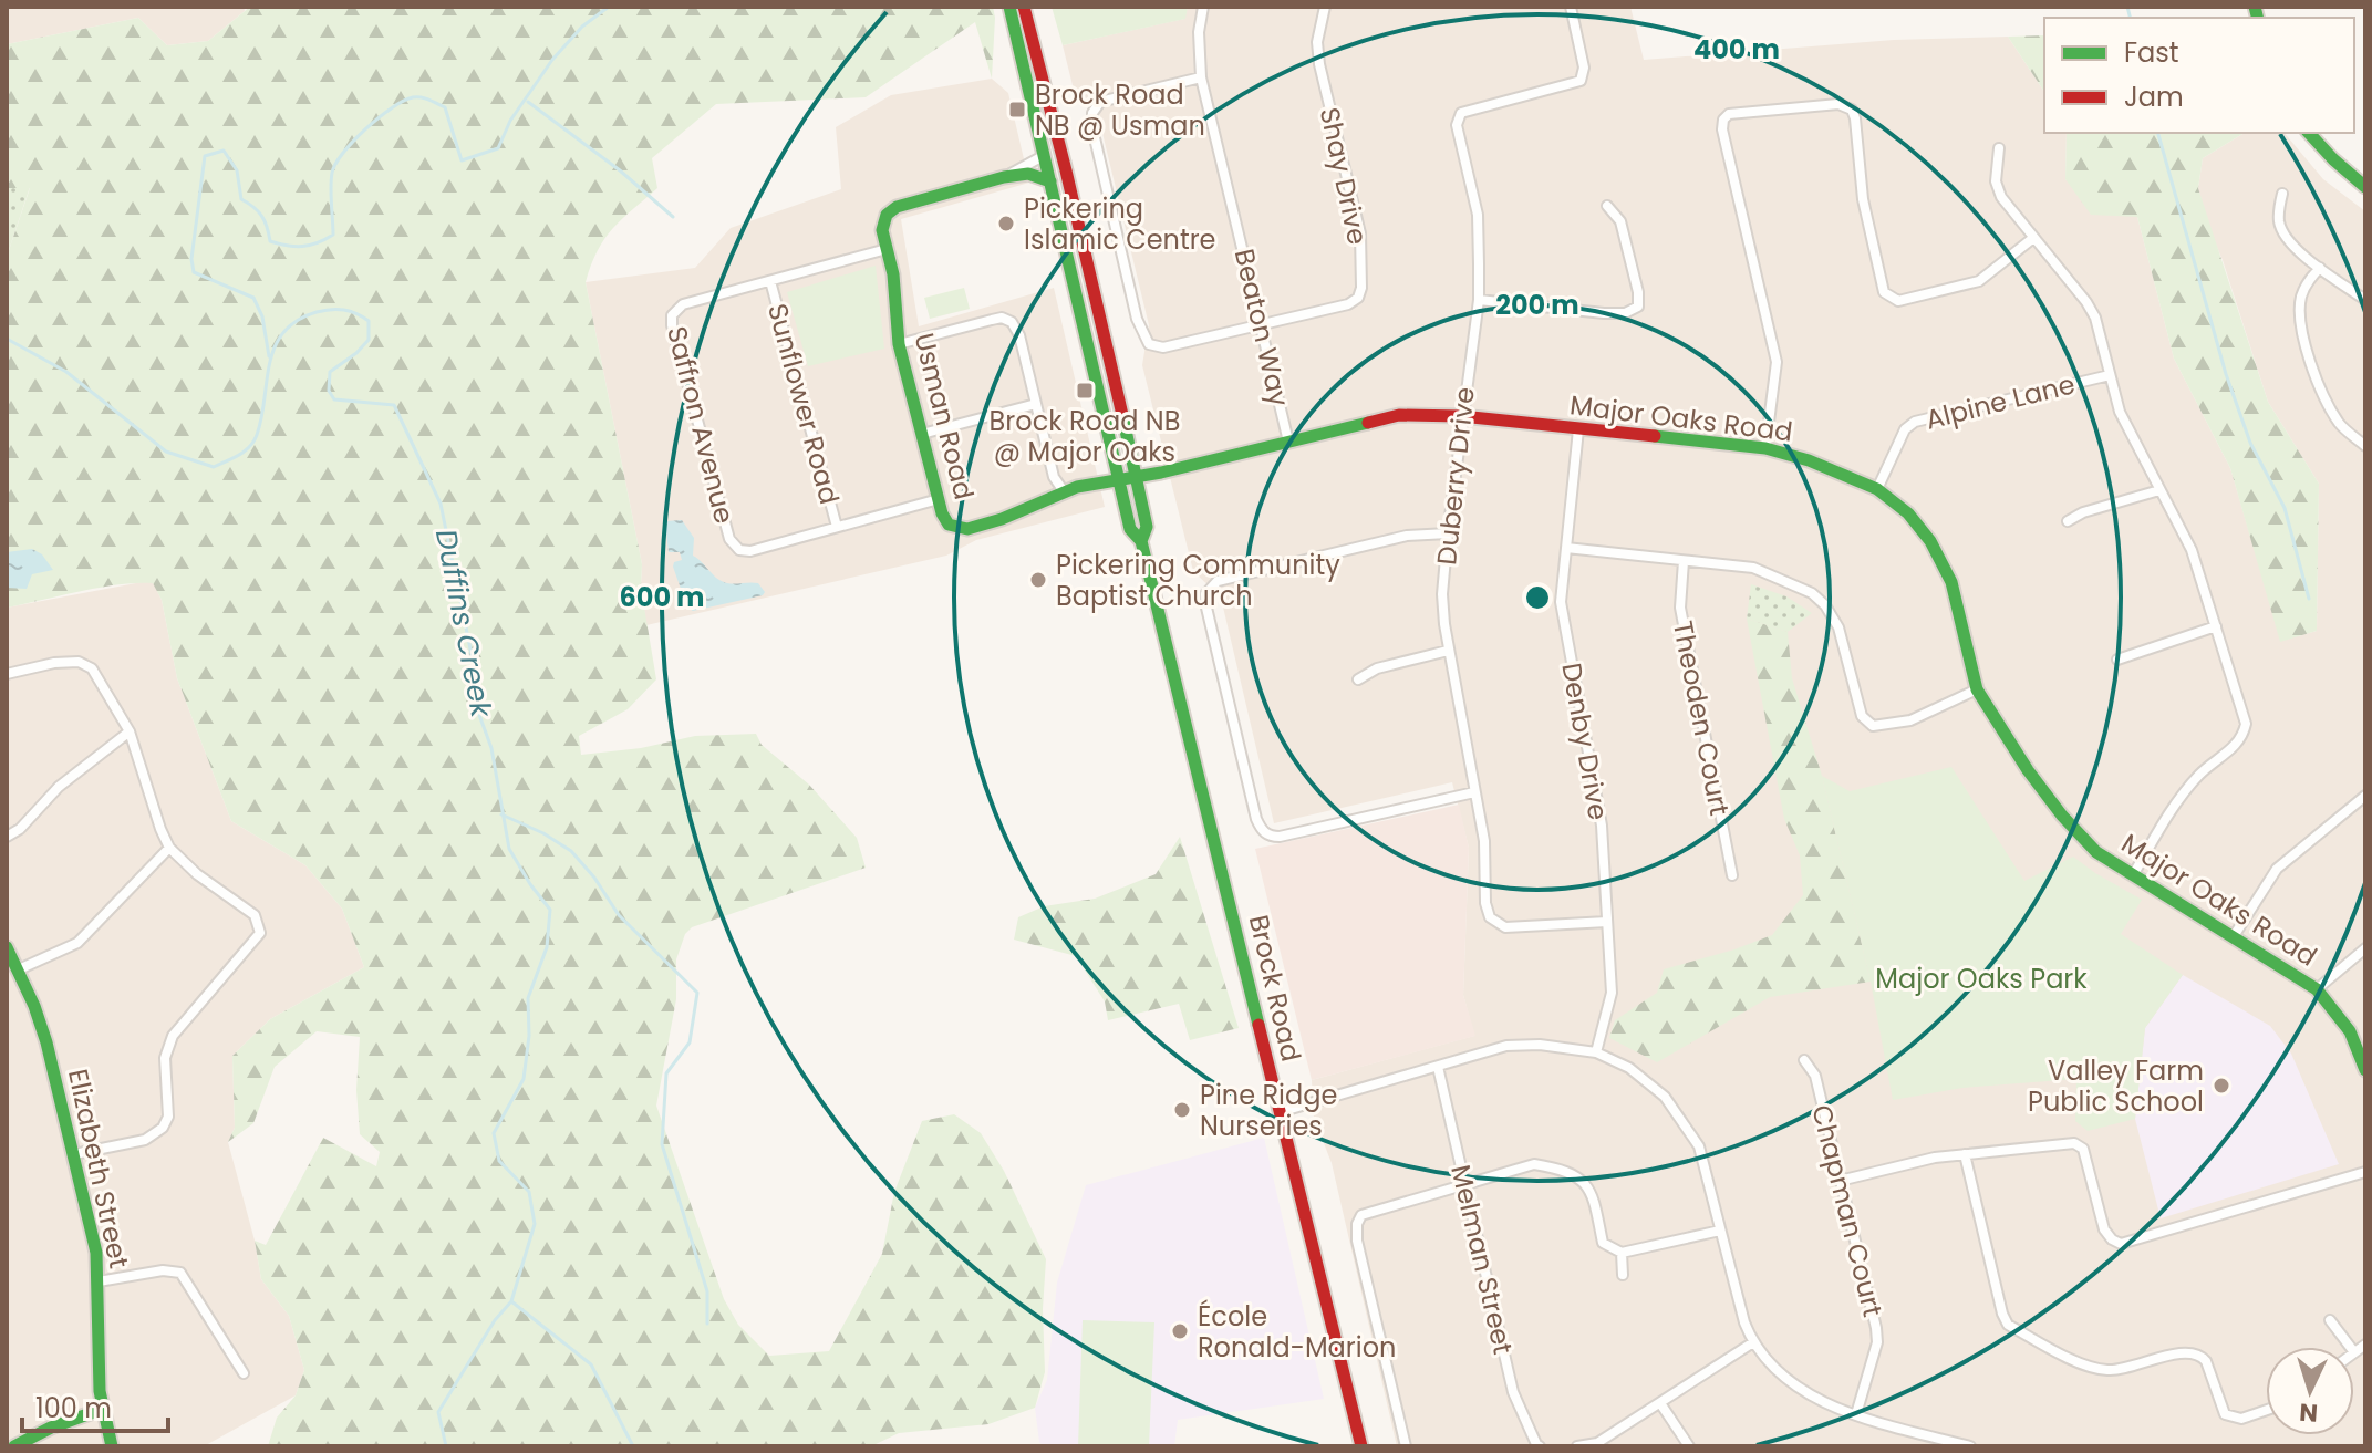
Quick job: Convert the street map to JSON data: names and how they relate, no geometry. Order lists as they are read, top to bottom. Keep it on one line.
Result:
{"streets":{"street":["Shay Drive","Beaton Way","Alpine Lane","Sunflower Road","Usman Road","Major Oaks Road","Saffron Avenue","Duberry Drive","Theoden Court","Denby Drive","Brock Road","Elizabeth Street","Chapman Court","Melman Street"]},"crossings":[["Shay Drive","Beaton Way"],["Beaton Way","Major Oaks Road"],["Alpine Lane","Major Oaks Road"],["Sunflower Road","Saffron Avenue"],["Usman Road","Major Oaks Road"],["Usman Road","Saffron Avenue"],["Usman Road","Brock Road"],["Major Oaks Road","Duberry Drive"],["Major Oaks Road","Denby Drive"],["Major Oaks Road","Brock Road"],["Duberry Drive","Denby Drive"]],"water":["Duffins Creek"],"parks":["Major Oaks Park"],"places":{"transit":["Brock Road NB @ Usman","Brock Road NB @ Major Oaks"],"other":["Pickering Islamic Centre","Pickering Community Baptist Church","Valley Farm Public School","Pine Ridge Nurseries","École Ronald-Marion"]},"legend":["Fast","Jam"],"scale_bar":"100 m","north":"bottom","rings":["400 m","200 m","600 m"]}
